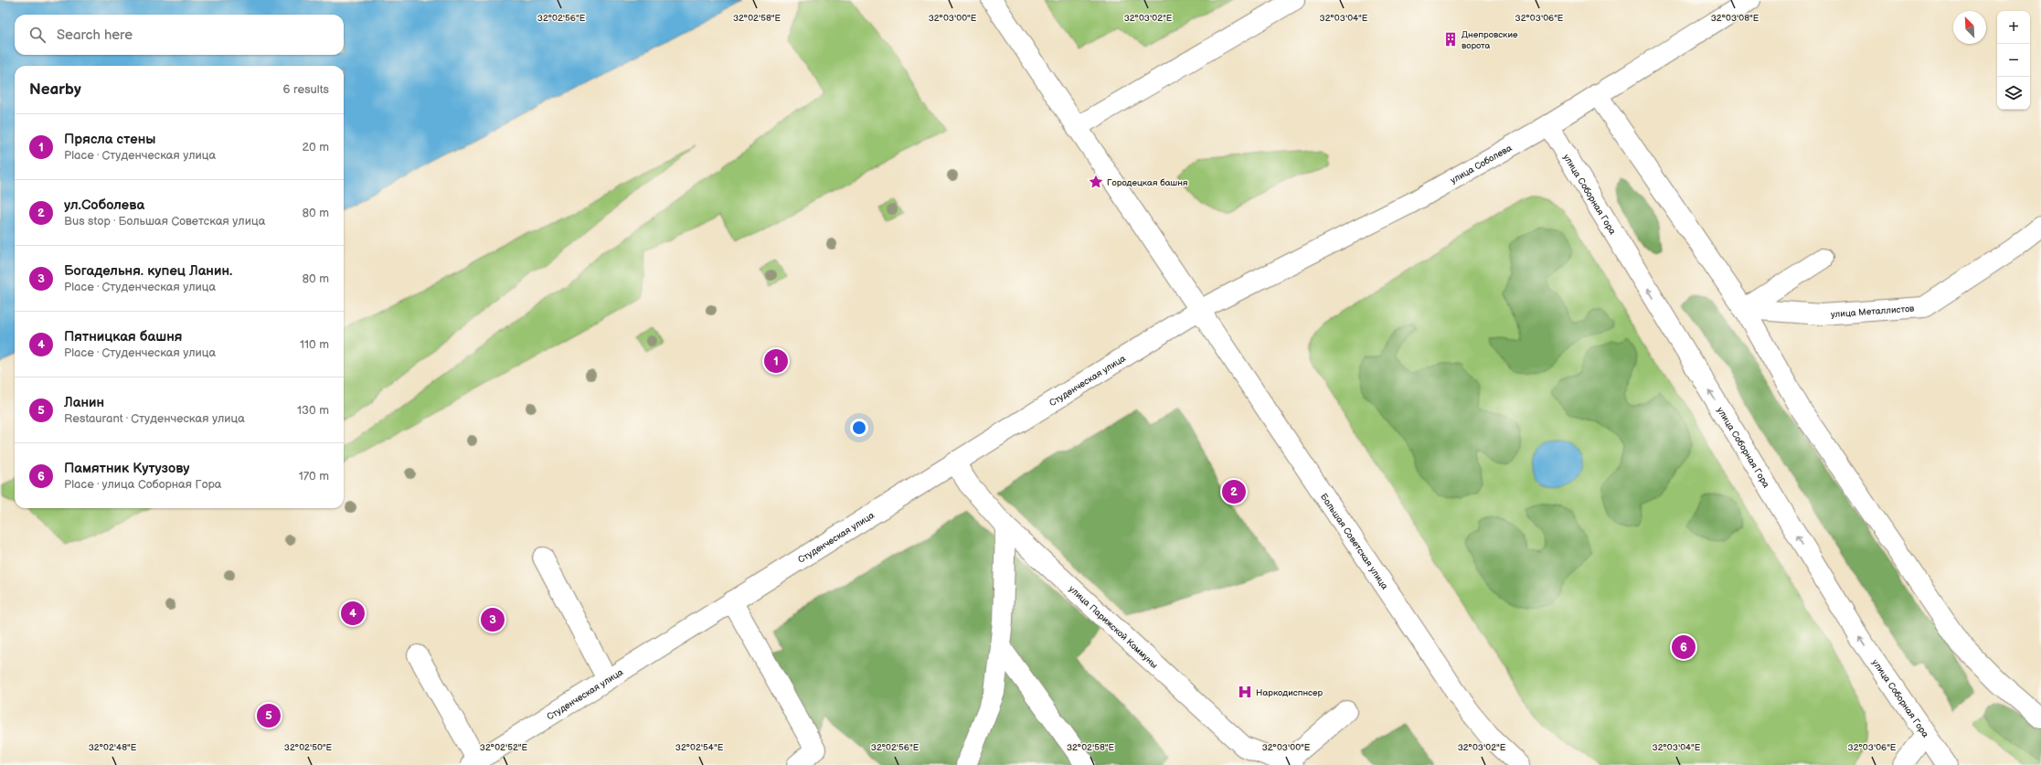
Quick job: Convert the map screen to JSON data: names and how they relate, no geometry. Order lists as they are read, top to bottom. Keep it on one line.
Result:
{"streets":{"main road":["улица Соболева","улица Соборная Гора","улица Металлистов","Студенческая улица","Большая Советская улица","улица Парижской Коммуны"]},"crossings":[["улица Соболева","улица Соборная Гора"],["улица Соболева","Студенческая улица"],["улица Соболева","Большая Советская улица"],["Студенческая улица","Большая Советская улица"],["Студенческая улица","улица Парижской Коммуны"]],"places":{"building":["Днепровские ворота"],"place":["Городецкая башня"],"hospital":["Наркодиспнсер"]},"north":"top left","page":{"map_buttons":["+","−"],"search":"Search here","heading":["Nearby","6 results"],"list":[{"mark":"1","name":"Прясла стены","note":"Place · Студенческая улица","value":"20 m"},{"mark":"2","name":"ул.Соболева","note":"Bus stop · Большая Советская улица","value":"80 m"},{"mark":"3","name":"Богадельня. купец Ланин.","note":"Place · Студенческая улица","value":"80 m"},{"mark":"4","name":"Пятницкая башня","note":"Place · Студенческая улица","value":"110 m"},{"mark":"5","name":"Ланин","note":"Restaurant · Студенческая улица","value":"130 m"},{"mark":"6","name":"Памятник Кутузову","note":"Place · улица Соборная Гора","value":"170 m"}],"pins":["1","2","4","3","6","5"]},"coordinates":["32°02'56\"E","32°02'58\"E","32°03'02\"E","32°03'06\"E","32°03'08\"E","32°03'00\"E","32°03'04\"E","32°02'48\"E","32°02'50\"E","32°02'52\"E","32°02'54\"E"]}
